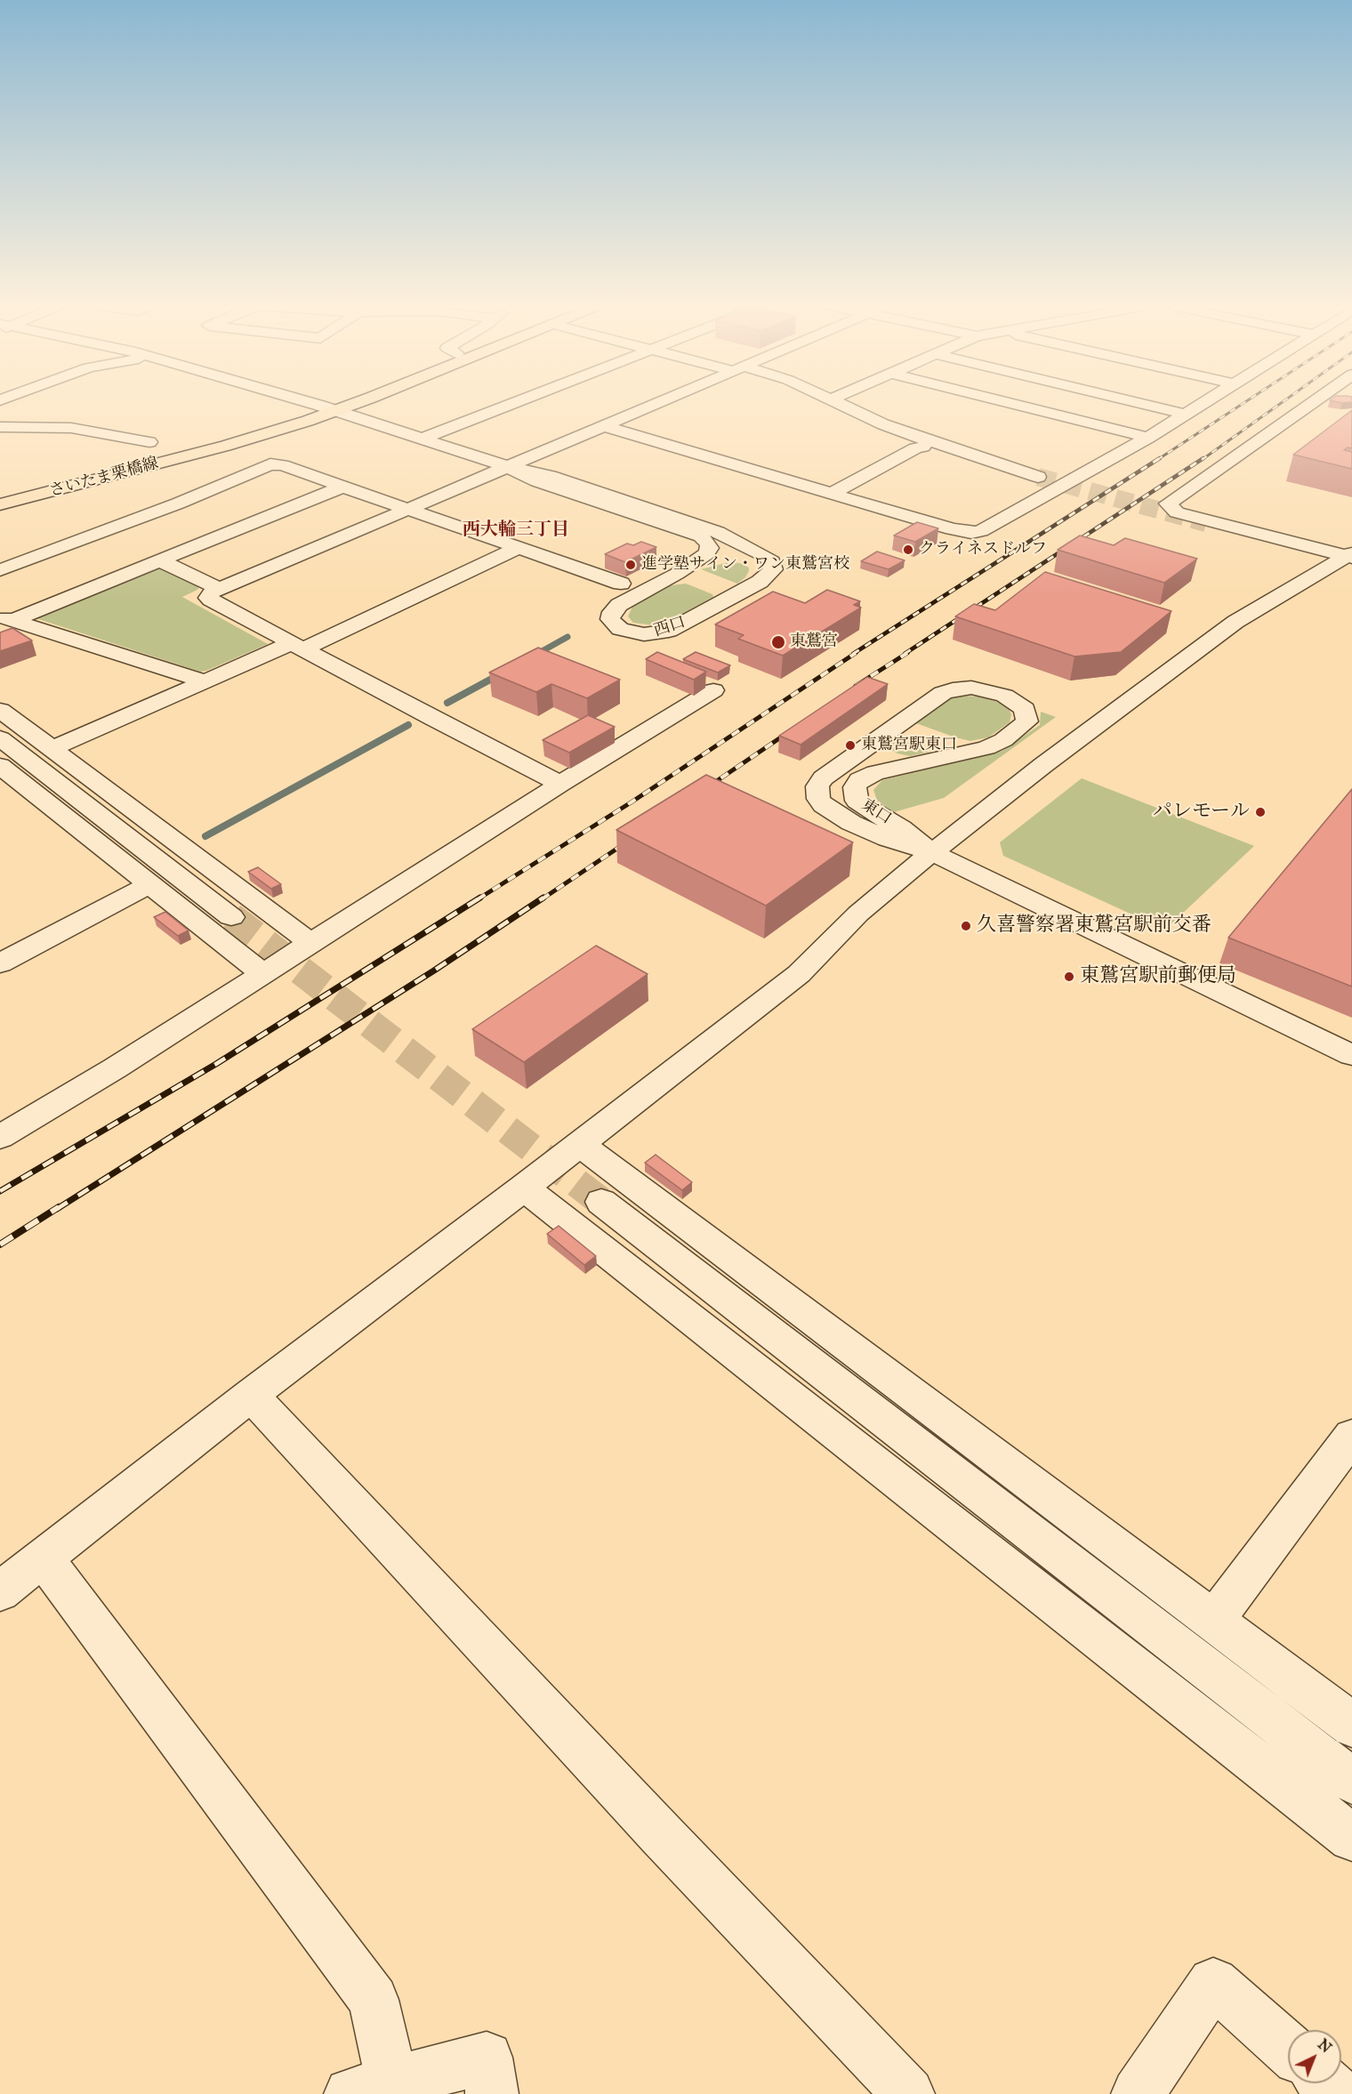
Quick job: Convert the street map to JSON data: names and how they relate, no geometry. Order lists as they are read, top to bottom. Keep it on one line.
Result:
{"streets":{"main road":["さいたま栗橋線"],"street":["西口","東口"]},"districts":["西大輪三丁目"],"places":["クライネスドルフ","進学塾サイン・ワン東鷲宮校","東鷲宮","東鷲宮駅東口","パレモール","久喜警察署東鷲宮駅前交番","東鷲宮駅前郵便局"],"north":"top right"}
